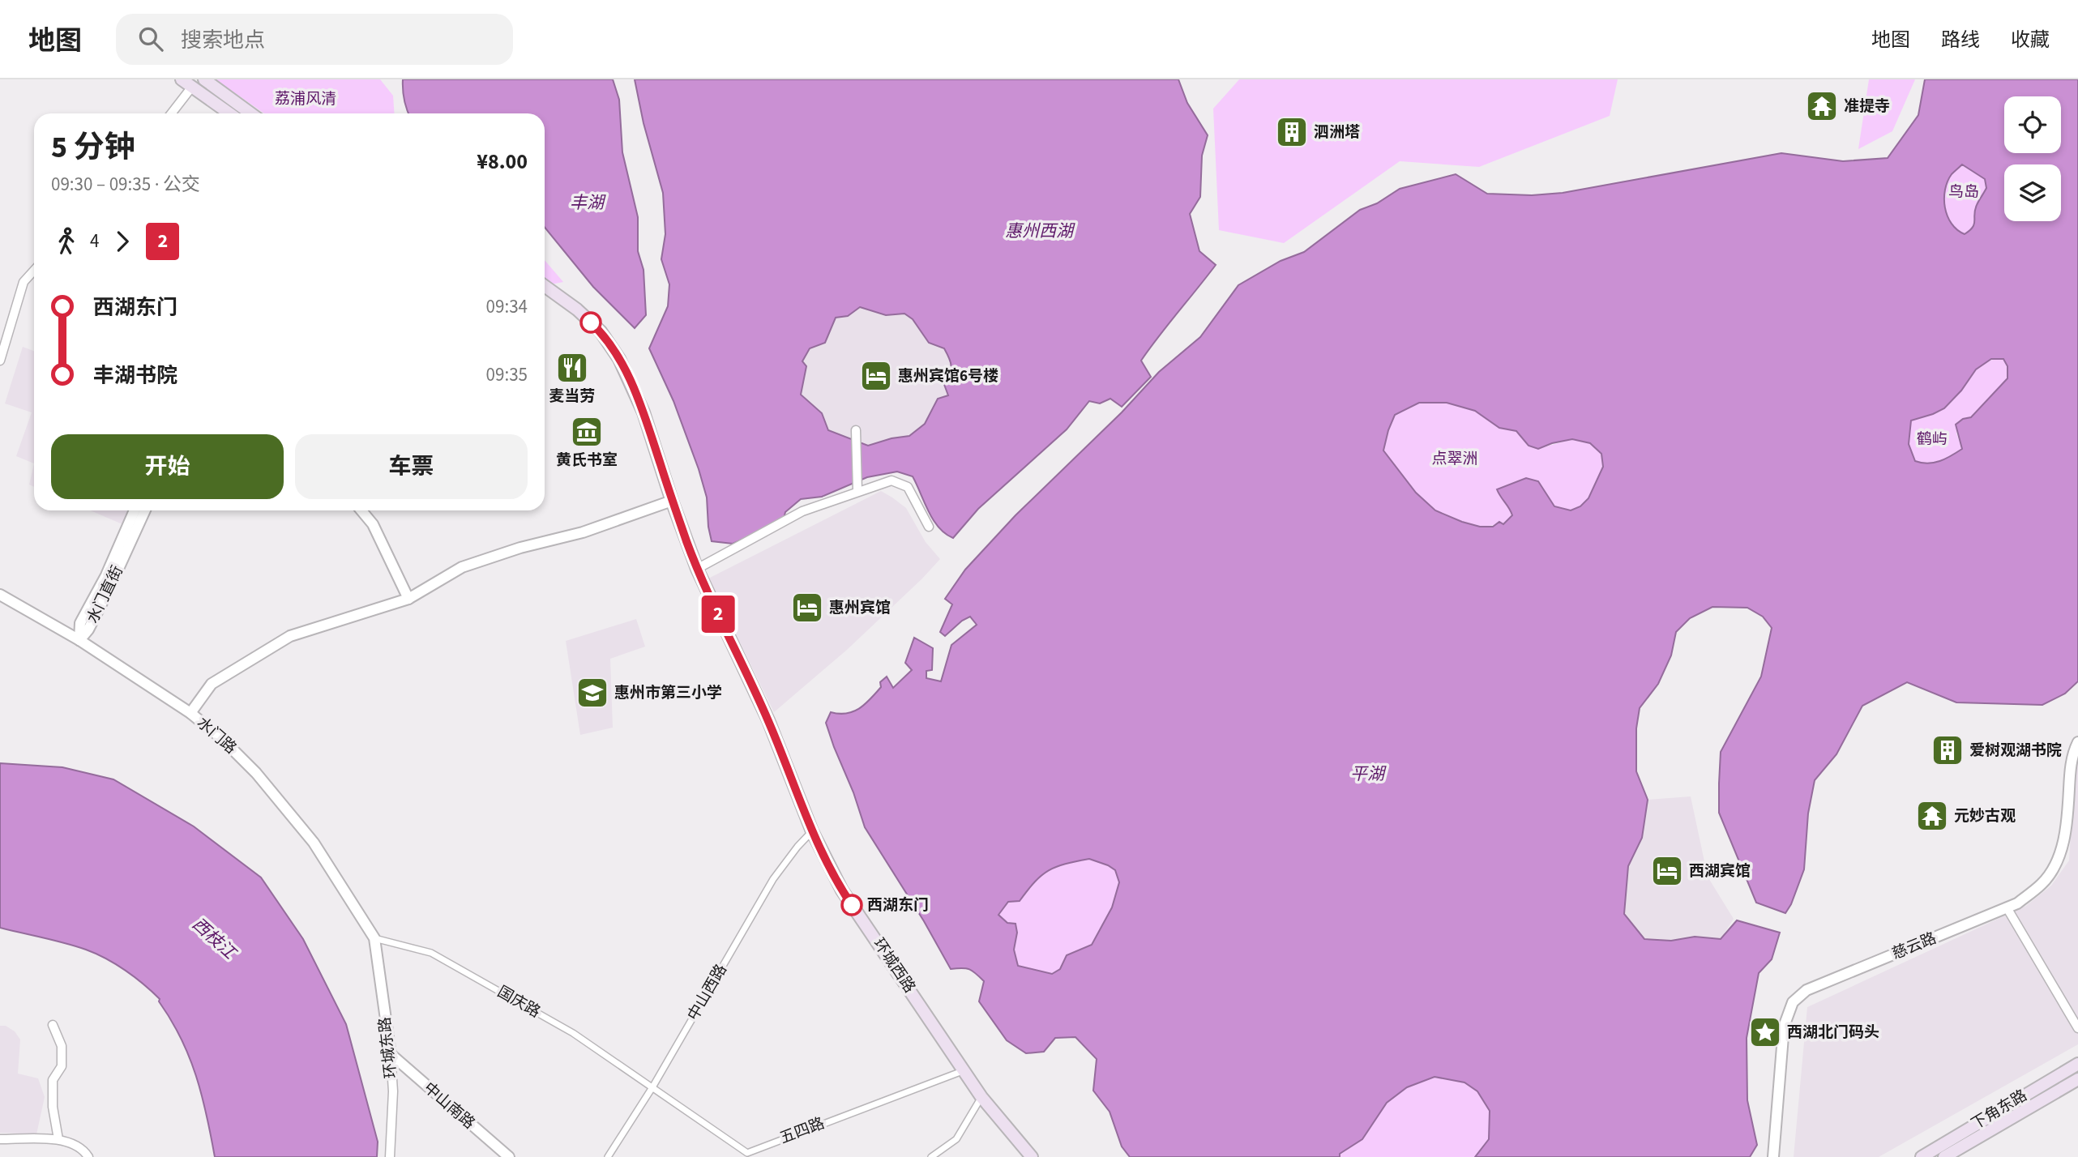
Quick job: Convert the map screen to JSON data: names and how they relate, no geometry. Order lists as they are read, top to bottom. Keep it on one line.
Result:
{"streets":{"main road":["环城西路","下角东路"],"street":["水门直街","水门路","慈云路","中山西路","国庆路","环城东路","中山南路","五四路"]},"crossings":[["水门直街","水门路"],["水门路","国庆路"],["水门路","环城东路"],["环城西路","中山西路"],["环城西路","五四路"],["中山西路","国庆路"],["中山西路","五四路"],["国庆路","环城东路"],["国庆路","五四路"],["环城东路","中山南路"]],"water":["丰湖","惠州西湖","平湖","西枝江"],"parks":["荔浦风清","鸟岛","鹤屿","点翠洲"],"places":{"temple":["准提寺","元妙古观"],"building":["泗洲塔","爱树观湖书院"],"restaurant":["麦当劳"],"hotel":["惠州宾馆6号楼","惠州宾馆","西湖宾馆"],"museum":["黄氏书室"],"school or university":["惠州市第三小学"],"other":["西湖东门"],"place":["西湖北门码头"]},"lines":["bus line 2"],"page":{"header":"地图","search":"搜索地点","nav":["地图","路线","收藏"],"on_map":"2","heading":["5 分钟","09:30 – 09:35 · 公交","¥8.00"],"legs":["4","2"],"list":[{"name":"西湖东门","value":"09:34"},{"name":"丰湖书院","value":"09:35"}],"buttons":["开始","车票"]}}
